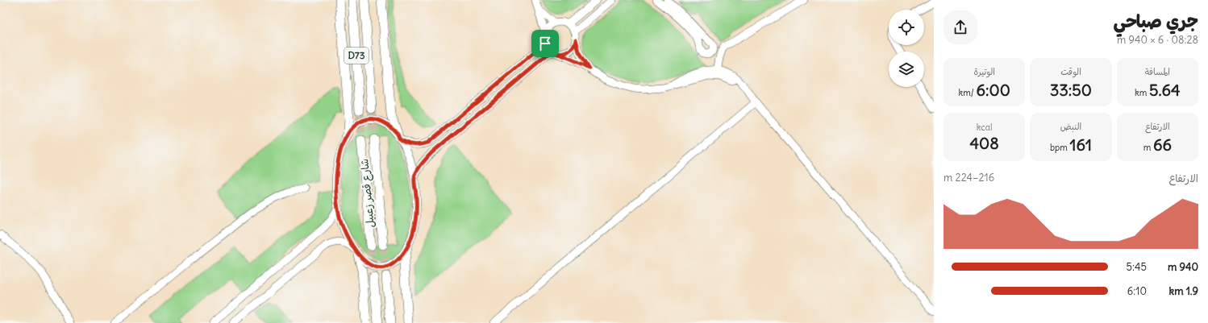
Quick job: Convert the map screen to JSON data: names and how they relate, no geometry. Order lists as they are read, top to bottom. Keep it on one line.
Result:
{"streets":{"main road":["D73","شارع قصر زعبيل"]},"page":{"heading":["جري صباحي","08:28 · 6 × 940 m"],"stats":[["المسافة","5.64 km"],["الوقت","33:50"],["الوتيرة","6:00 /km"],["الارتفاع","66 m"],["النبض","161 bpm"],["kcal","408"]],"chart":["الارتفاع","216–224 m"],"list":[{"name":"940 m","note":"5:45"},{"name":"1.9 km","note":"6:10"}]}}
